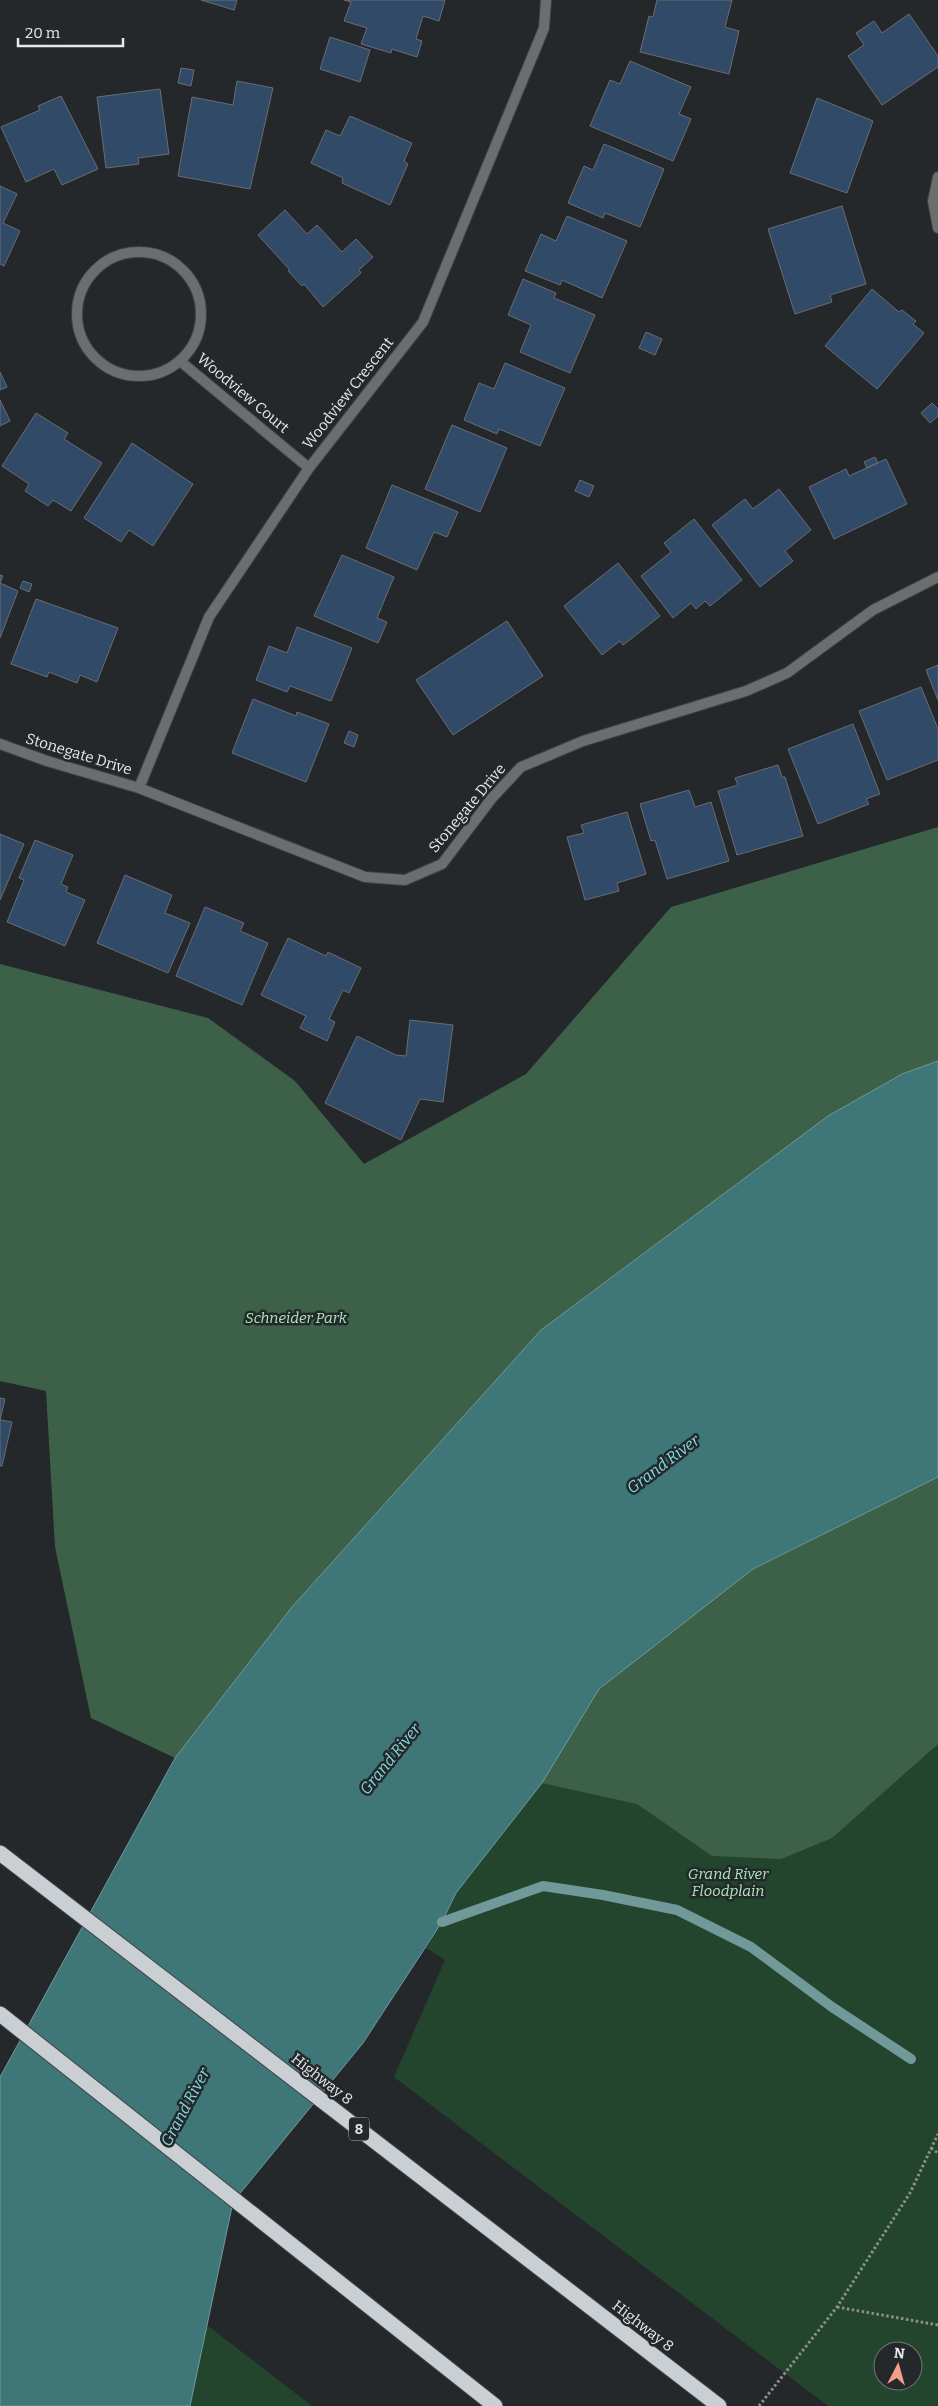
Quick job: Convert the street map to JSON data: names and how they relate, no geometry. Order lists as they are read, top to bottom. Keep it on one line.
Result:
{"streets":{"highway":["Highway 8","8"],"street":["Woodview Court","Woodview Crescent","Stonegate Drive"]},"crossings":[["Woodview Court","Woodview Crescent"],["Woodview Crescent","Stonegate Drive"]],"water":["Grand River"],"parks":["Schneider Park","Grand River Floodplain"],"scale_bar":"20 m","north":"top"}
